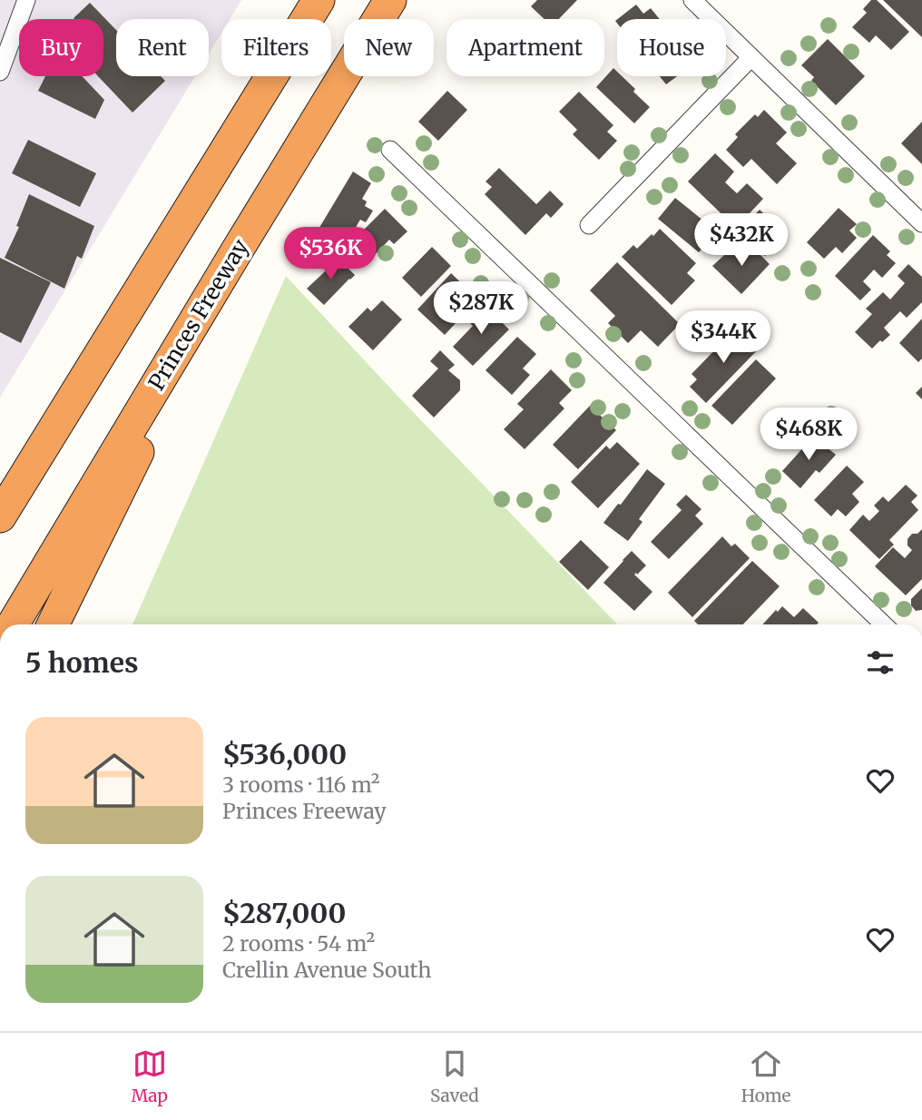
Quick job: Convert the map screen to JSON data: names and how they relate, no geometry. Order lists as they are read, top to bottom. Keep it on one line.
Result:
{"streets":{"highway":["Princes Freeway"]},"page":{"chip":["Buy","Rent","Filters","New","Apartment","House"],"price":["$432K","$536K","$287K","$344K","$468K"],"heading":"5 homes","list":[{"name":"$536,000","note":"3 rooms · 116 m² · Princes Freeway"},{"name":"$287,000","note":"2 rooms · 54 m² · Crellin Avenue South"}],"tabs":["Map","Saved","Home"]}}
